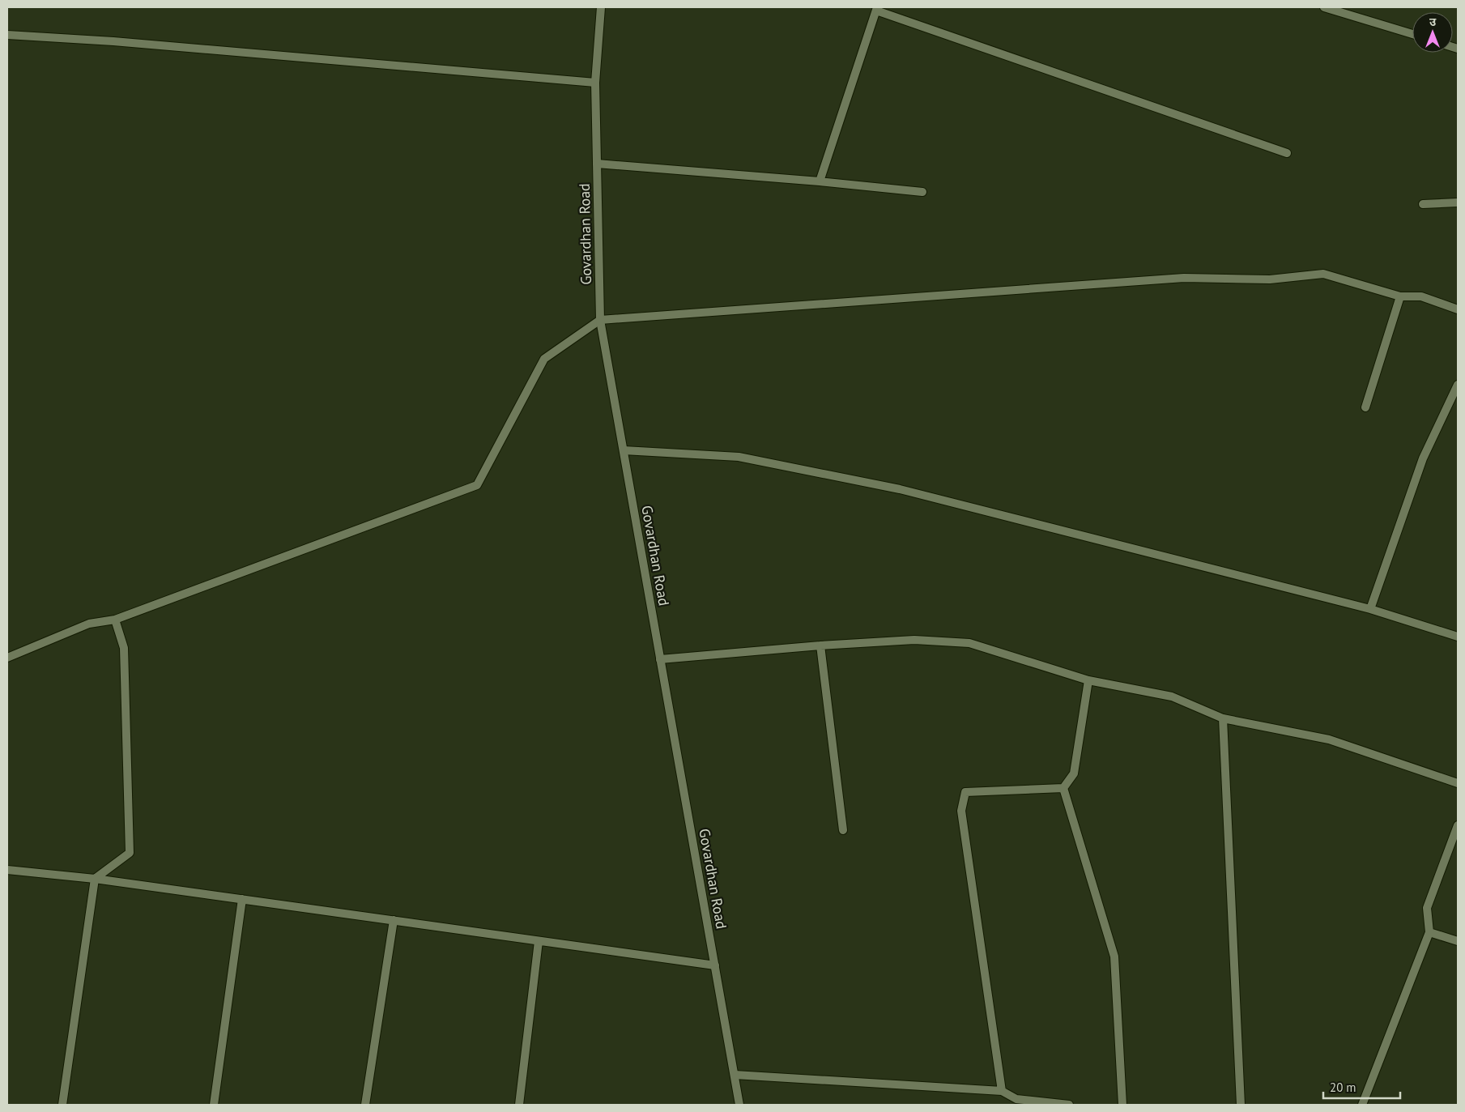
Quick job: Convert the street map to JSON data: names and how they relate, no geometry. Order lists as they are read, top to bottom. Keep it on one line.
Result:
{"streets":{"street":["Govardhan Road"]},"scale_bar":"20 m","north":"top"}
